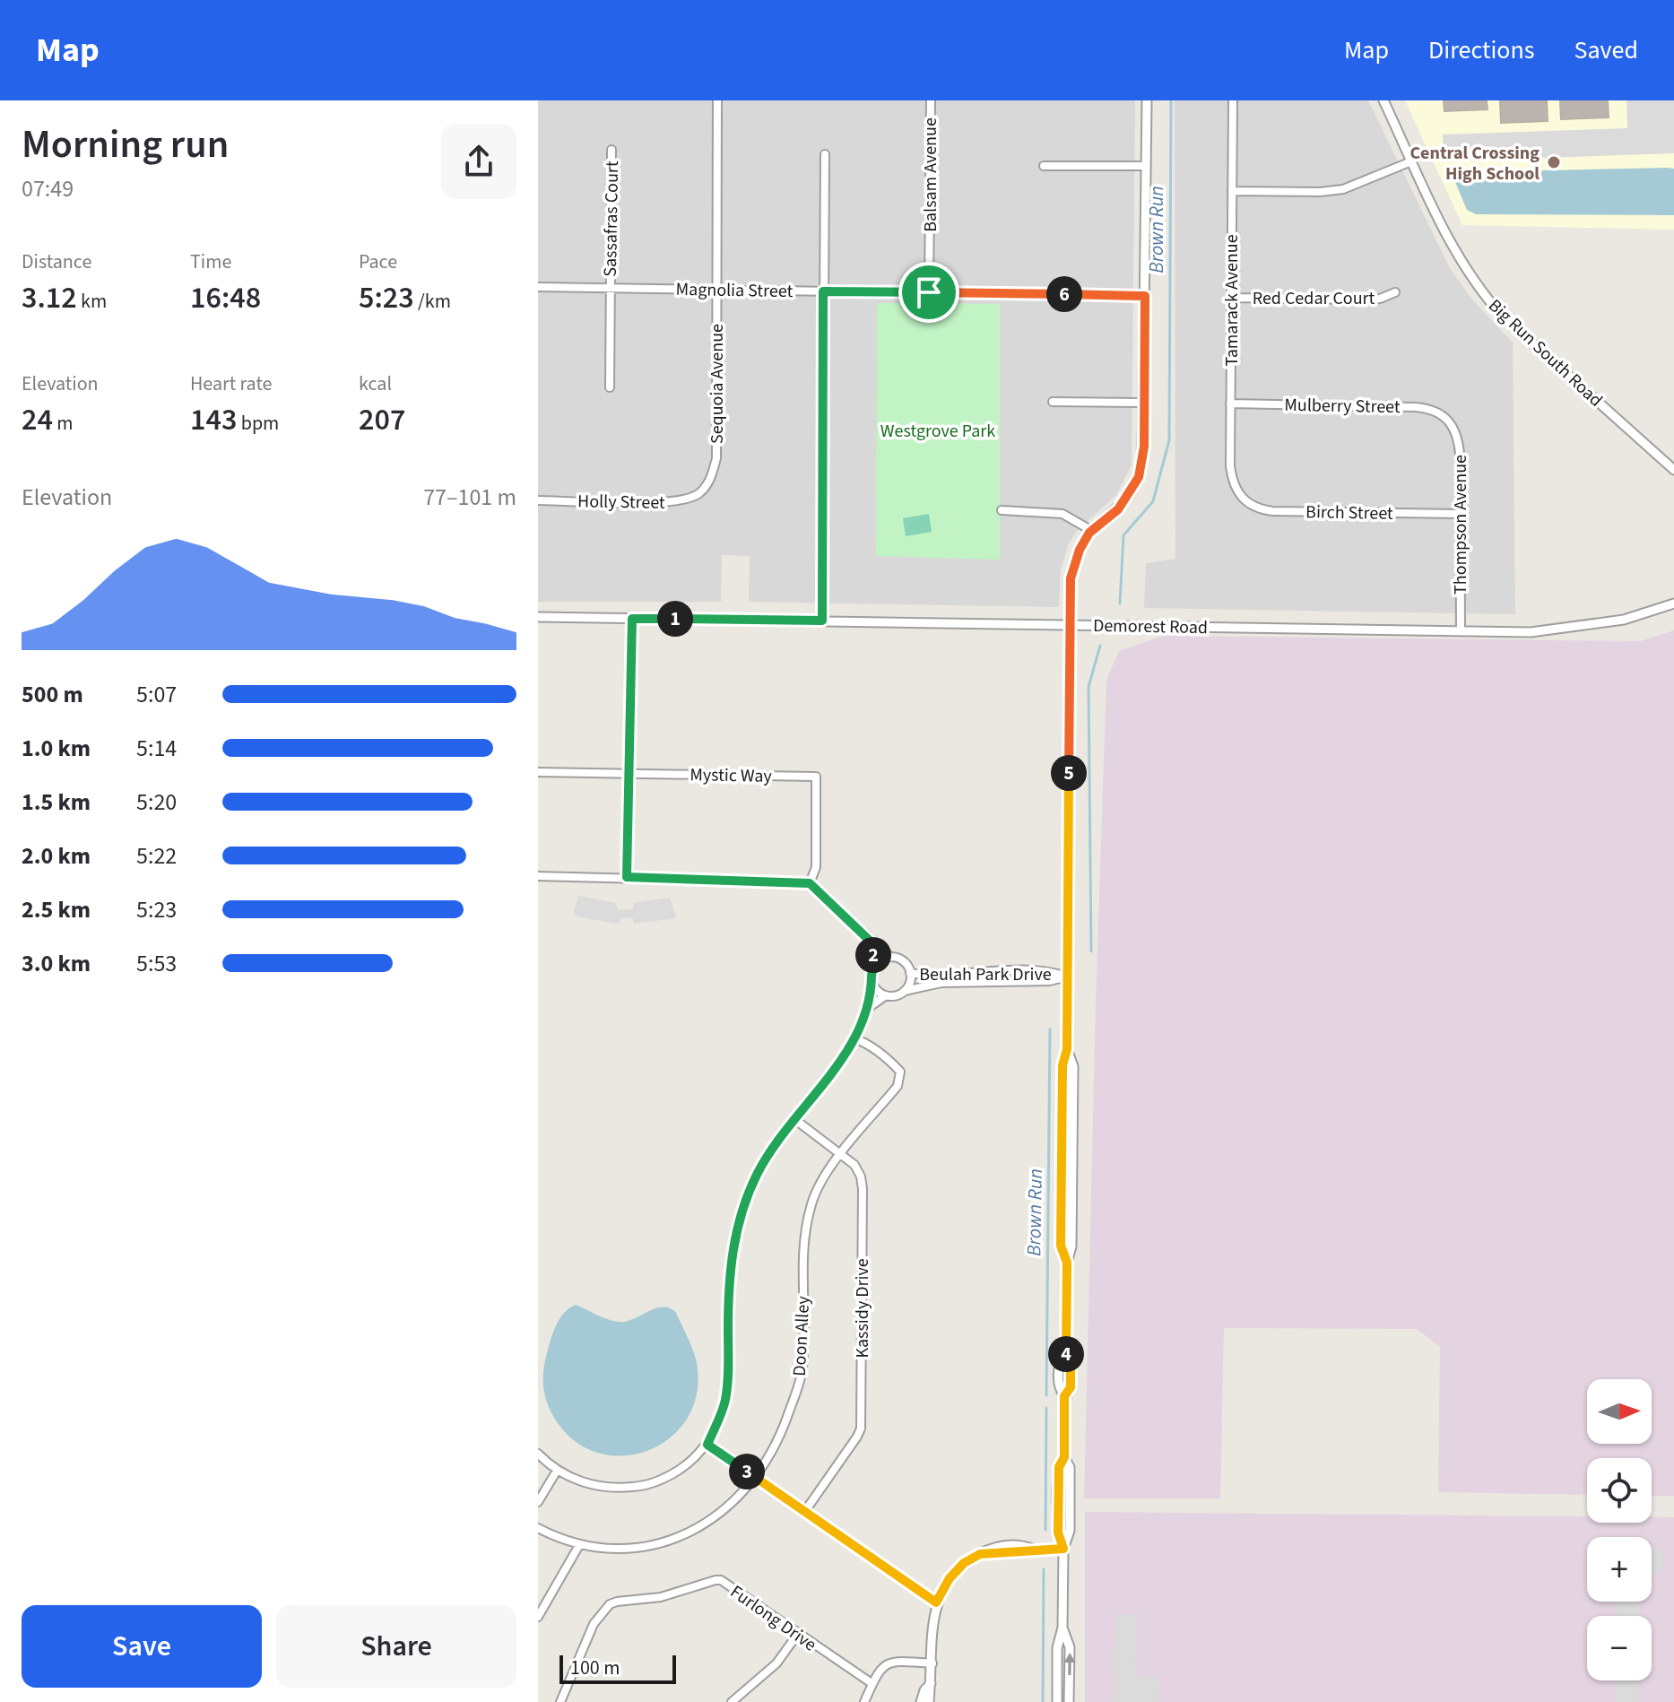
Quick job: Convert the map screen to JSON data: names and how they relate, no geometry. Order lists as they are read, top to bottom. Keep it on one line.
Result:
{"streets":{"street":["Balsam Avenue","Sassafras Court","Magnolia Street","Red Cedar Court","Tamarack Avenue","Big Run South Road","Sequoia Avenue","Mulberry Street","Holly Street","Birch Street","Thompson Avenue","Demorest Road","Mystic Way","Beulah Park Drive","Kassidy Drive","Doon Alley","Furlong Drive"]},"crossings":[["Balsam Avenue","Magnolia Street"],["Sassafras Court","Magnolia Street"],["Magnolia Street","Sequoia Avenue"],["Red Cedar Court","Tamarack Avenue"],["Tamarack Avenue","Mulberry Street"],["Tamarack Avenue","Birch Street"],["Sequoia Avenue","Holly Street"],["Mulberry Street","Thompson Avenue"],["Birch Street","Thompson Avenue"],["Thompson Avenue","Demorest Road"],["Kassidy Drive","Doon Alley"]],"water":["Brown Run"],"parks":["Westgrove Park"],"places":["Central Crossing High School"],"scale_bar":"100 m","north":"right","page":{"header":"Map","nav":["Map","Directions","Saved"],"heading":["Morning run","07:49"],"stats":[["Distance","3.12 km"],["Time","16:48"],["Pace","5:23 /km"],["Elevation","24 m"],["Heart rate","143 bpm"],["kcal","207"]],"pins":["6","1","5","2","4","3"],"chart":["Elevation","77–101 m"],"list":[{"name":"500 m","note":"5:07"},{"name":"1.0 km","note":"5:14"},{"name":"1.5 km","note":"5:20"},{"name":"2.0 km","note":"5:22"},{"name":"2.5 km","note":"5:23"},{"name":"3.0 km","note":"5:53"}],"map_buttons":["+","−"],"buttons":["Save","Share"],"scale":"100 m"}}
